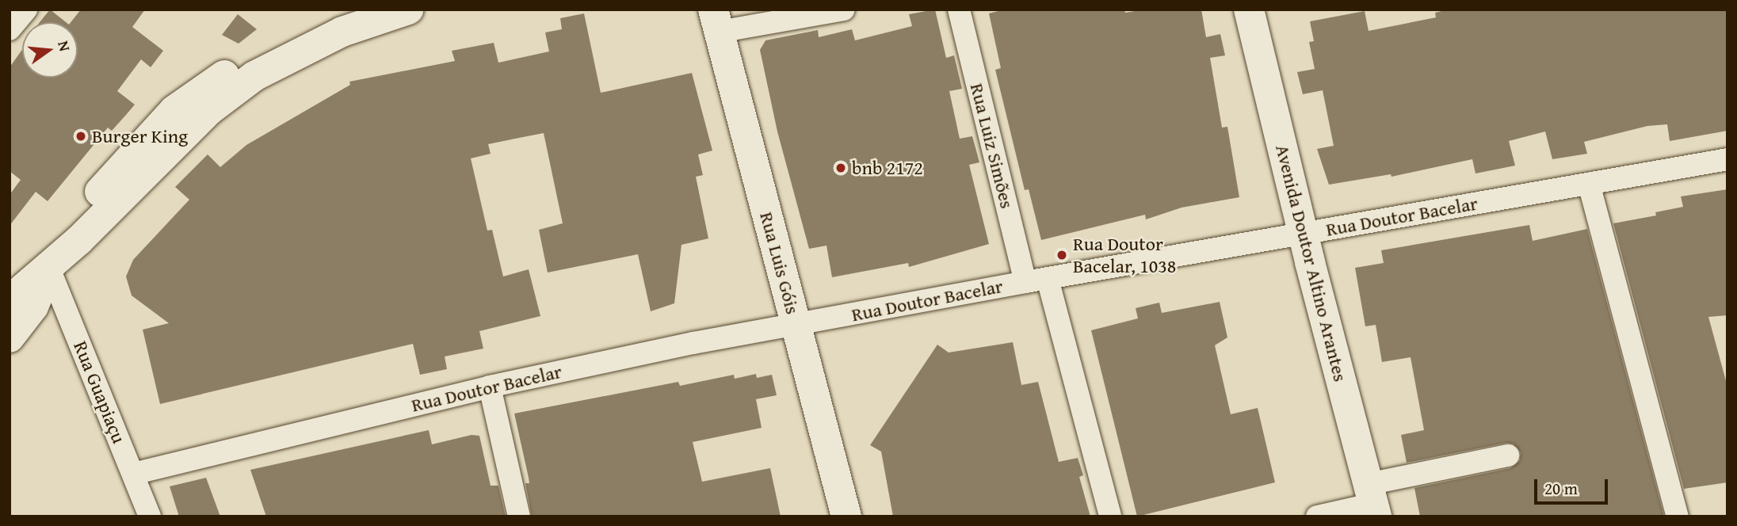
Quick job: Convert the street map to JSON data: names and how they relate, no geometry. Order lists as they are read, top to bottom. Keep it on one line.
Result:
{"streets":{"street":["Rua Luiz Simões","Rua Doutor Bacelar","Rua Luis Góis","Avenida Doutor Altino Arantes","Rua Guapiaçu"]},"crossings":[["Rua Luiz Simões","Rua Doutor Bacelar"],["Rua Doutor Bacelar","Rua Luis Góis"],["Rua Doutor Bacelar","Avenida Doutor Altino Arantes"],["Rua Doutor Bacelar","Rua Guapiaçu"]],"places":["Burger King","bnb 2172","Rua Doutor Bacelar, 1038"],"scale_bar":"20 m","north":"right"}
